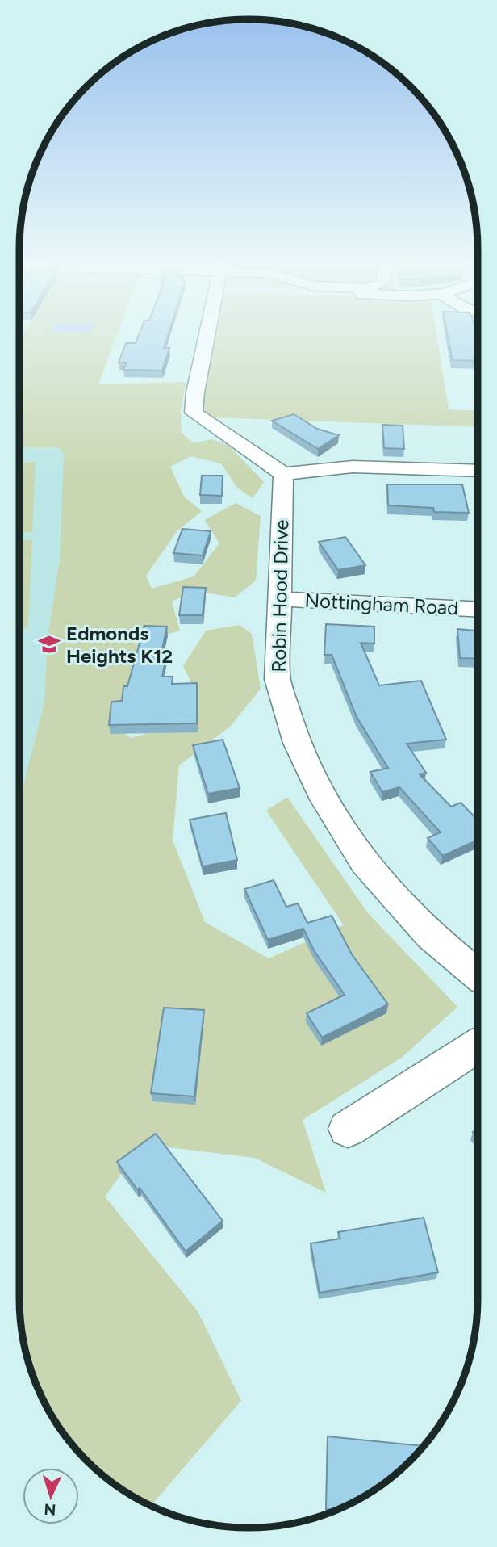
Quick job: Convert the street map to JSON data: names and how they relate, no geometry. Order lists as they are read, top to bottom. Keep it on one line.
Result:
{"streets":{"street":["Robin Hood Drive","Nottingham Road"]},"crossings":[["Robin Hood Drive","Nottingham Road"]],"places":{"school or university":["Edmonds Heights K12"]},"north":"bottom"}
